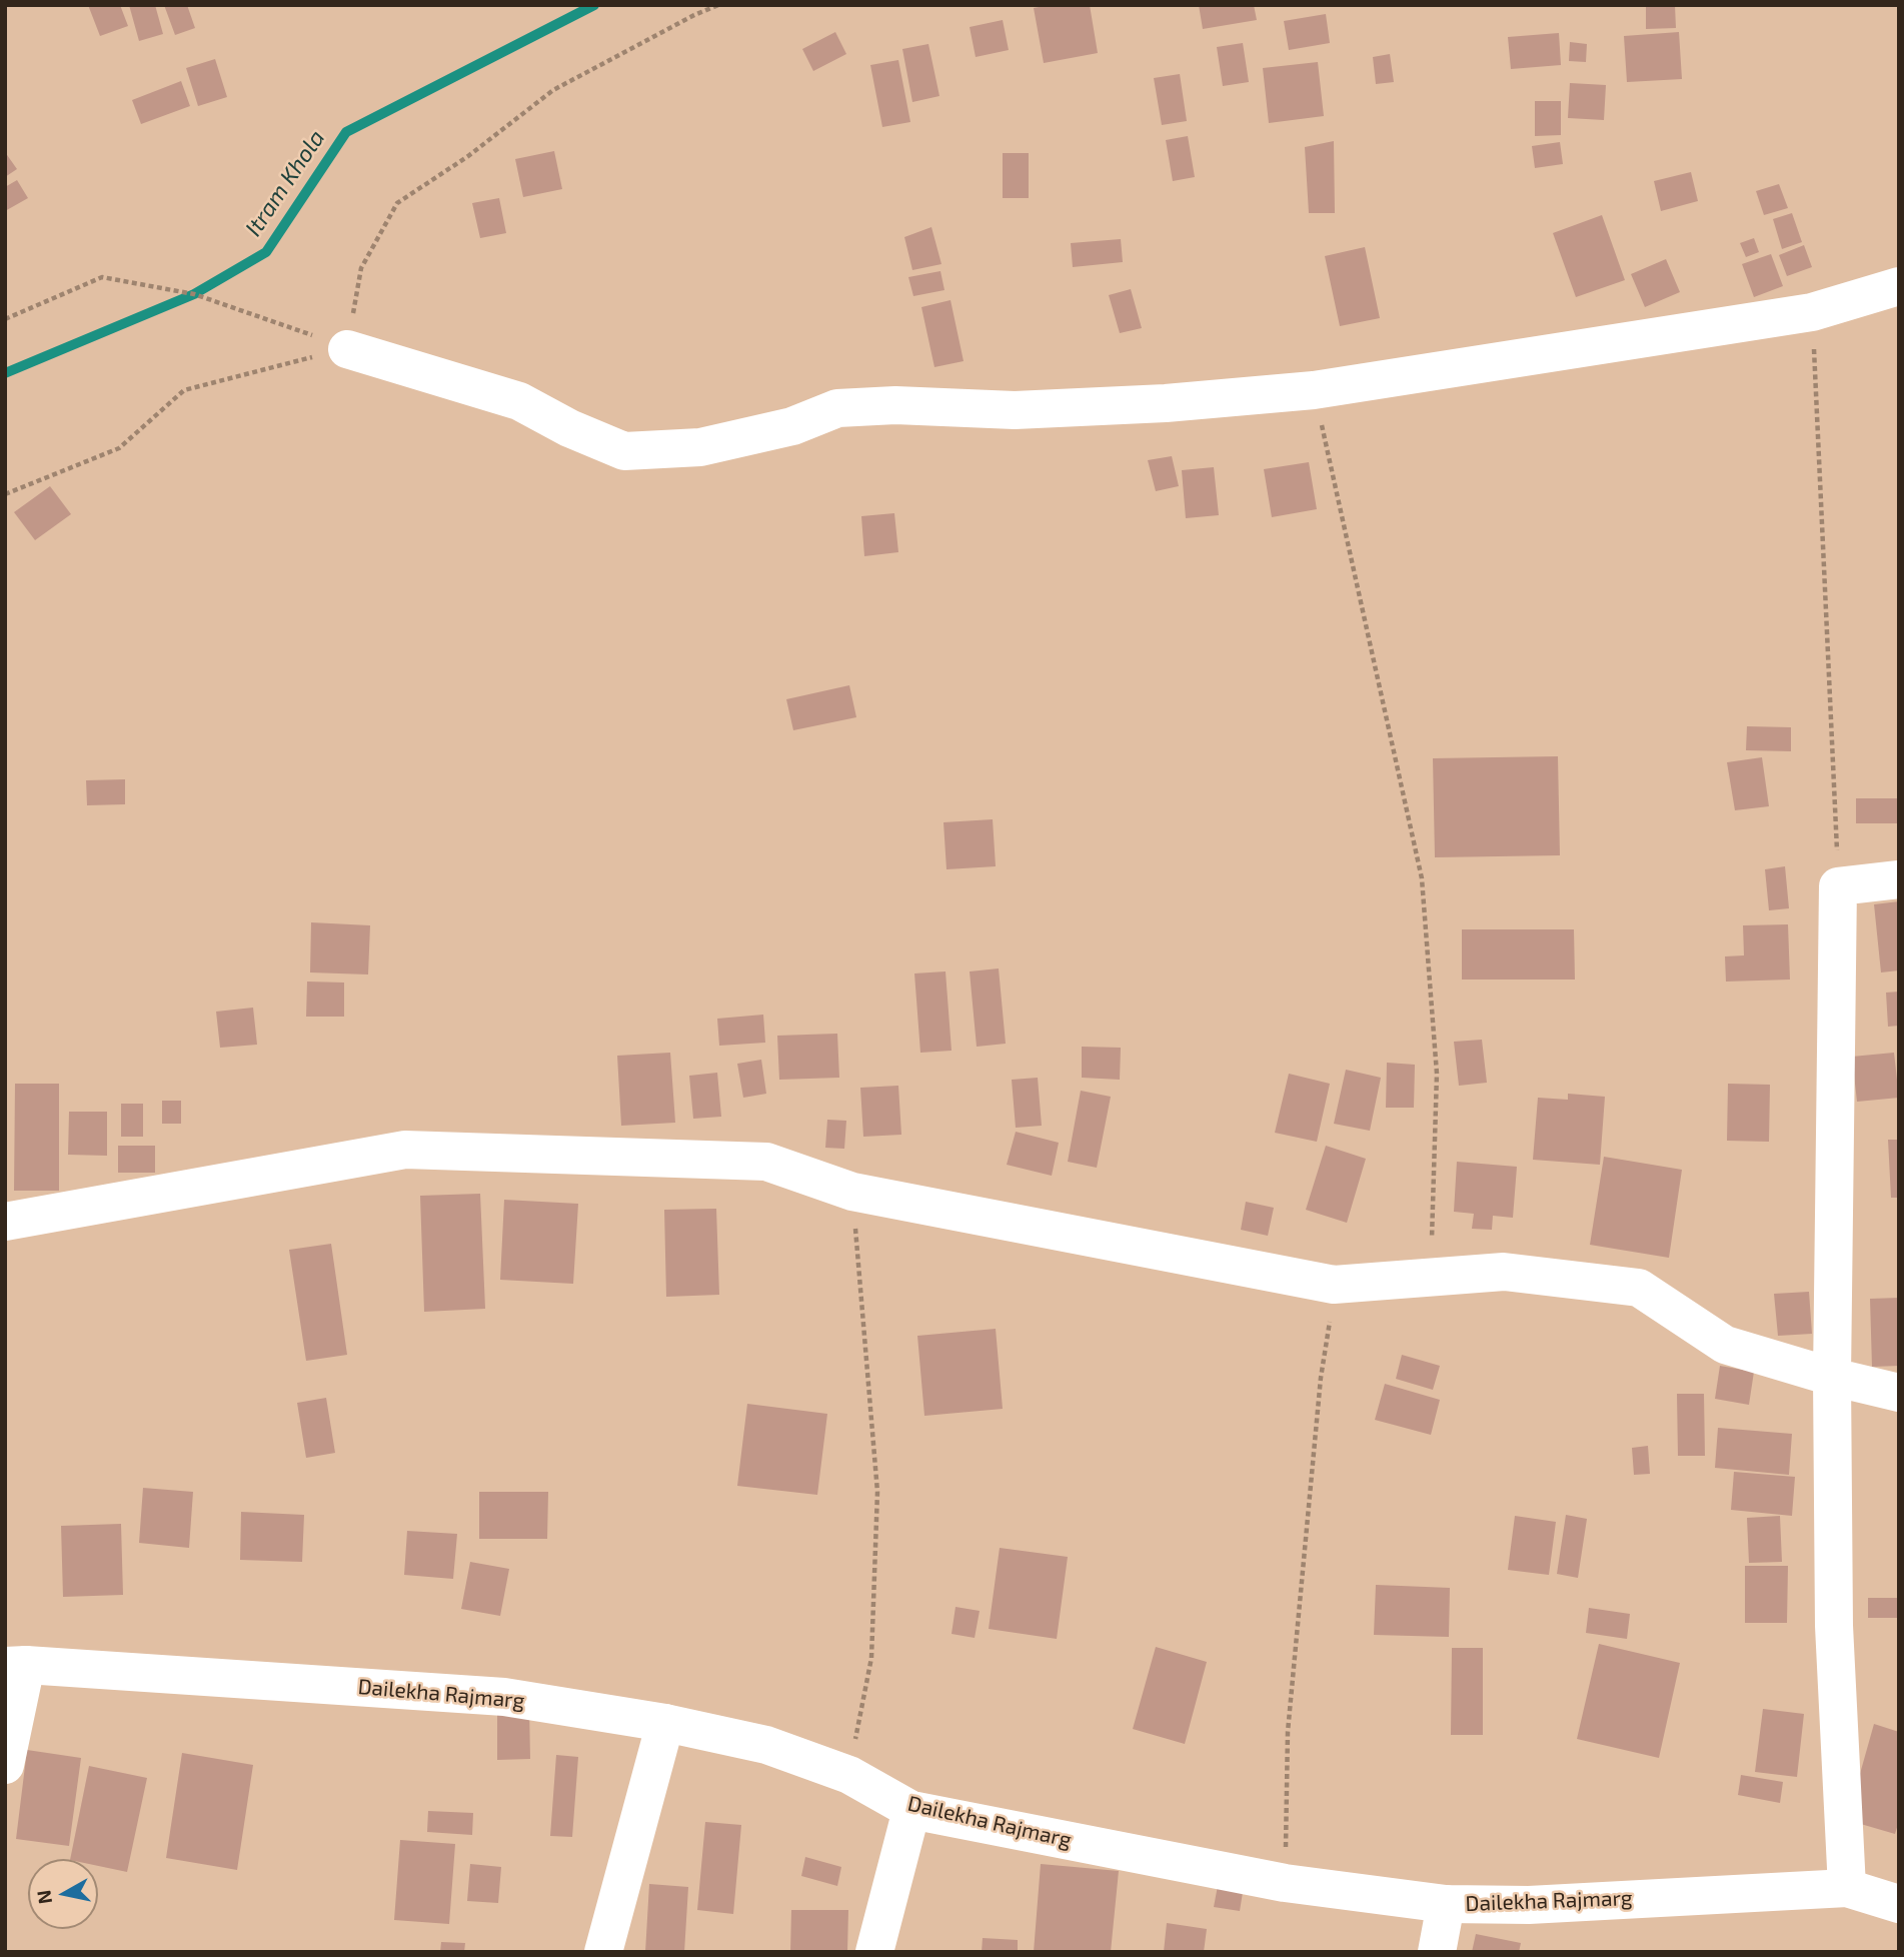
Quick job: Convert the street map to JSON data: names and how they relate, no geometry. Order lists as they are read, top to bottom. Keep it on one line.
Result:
{"streets":{"street":["Dailekha Rajmarg"]},"water":["Itram Khola"],"north":"left"}
